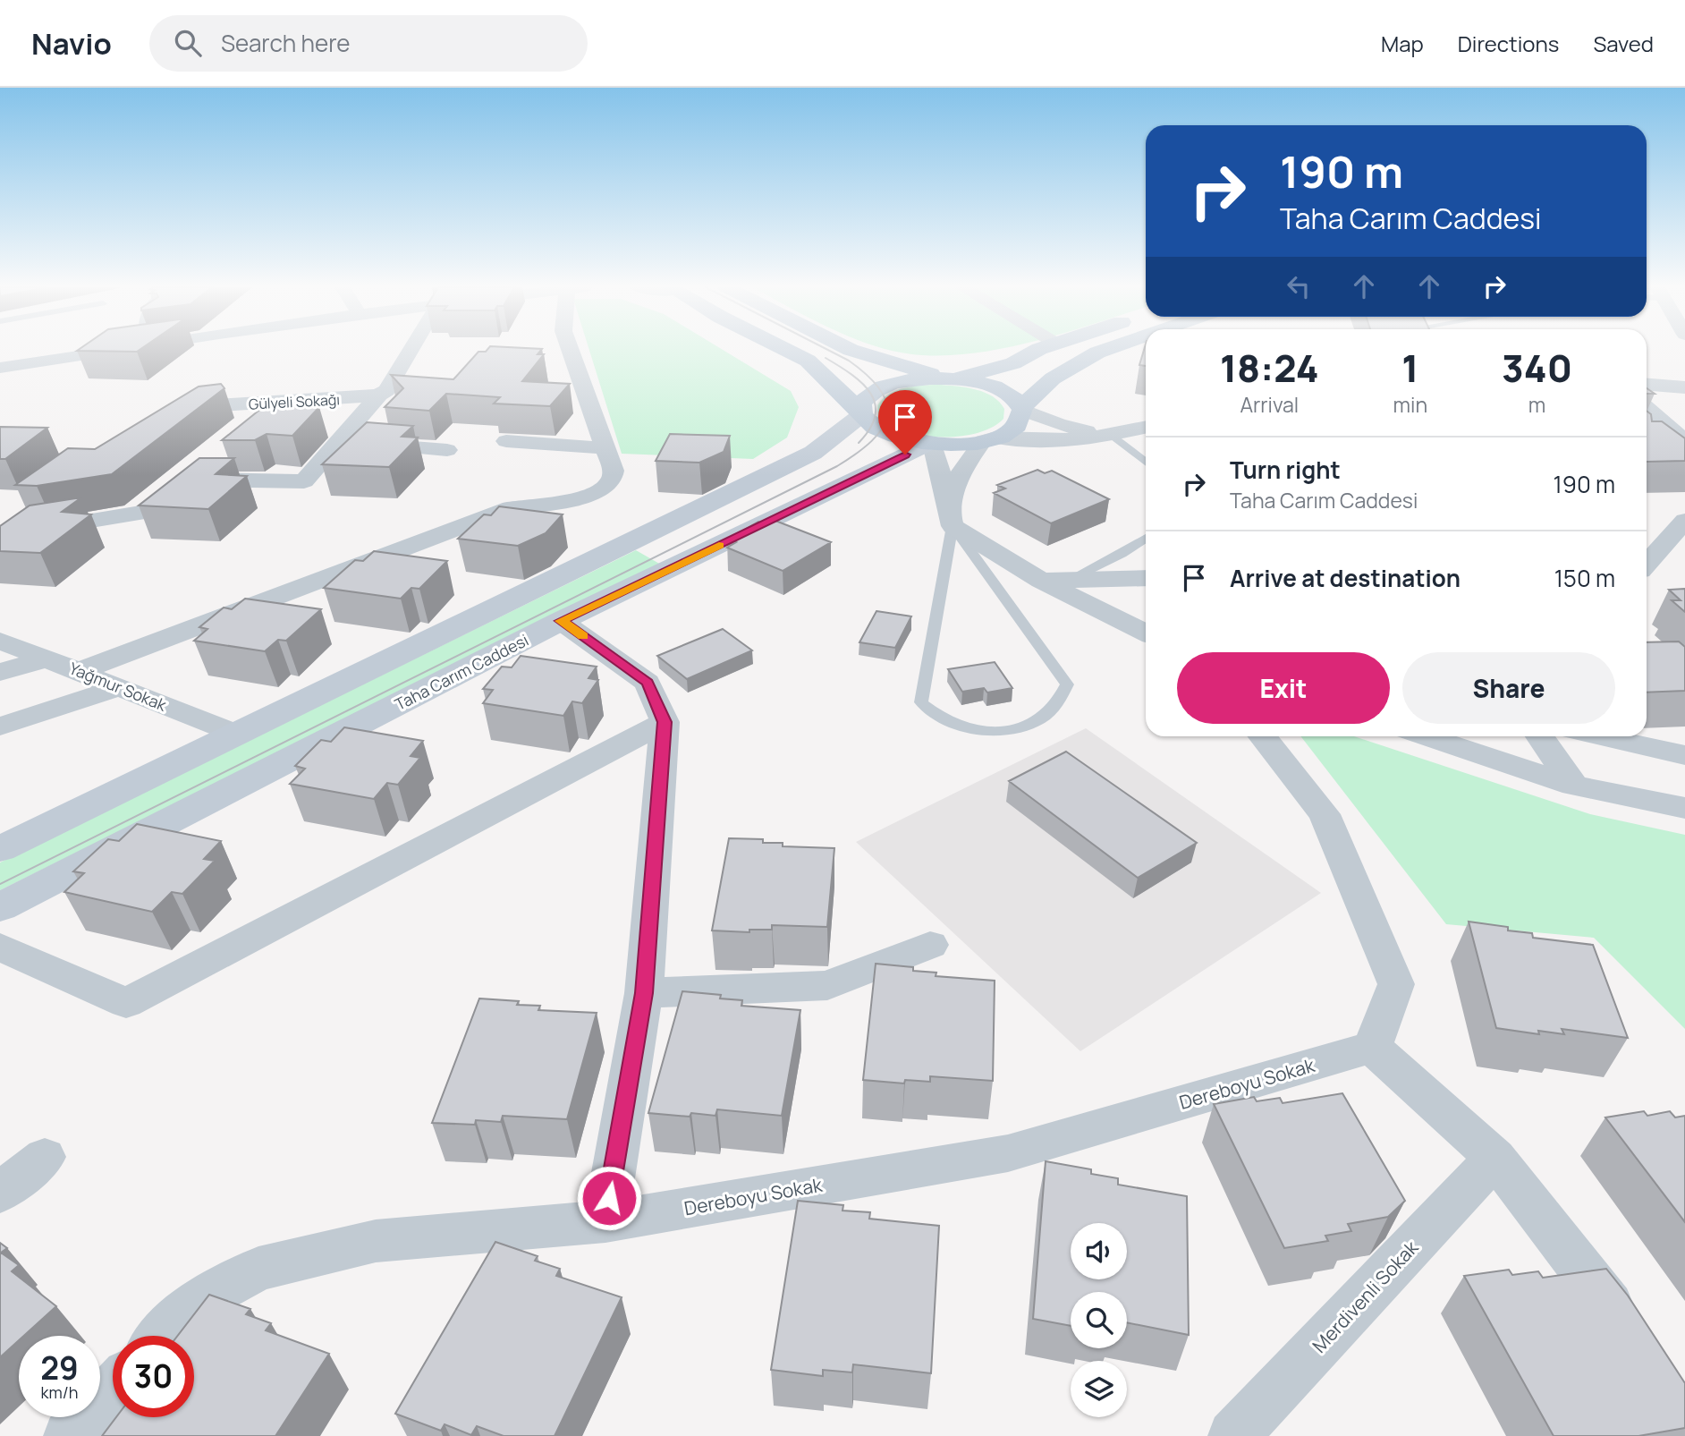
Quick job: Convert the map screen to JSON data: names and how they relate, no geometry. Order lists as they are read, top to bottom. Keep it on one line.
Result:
{"streets":{"main road":["Taha Carım Caddesi"],"street":["Gülyeli Sokağı","Yağmur Sokak","Dereboyu Sokak","Merdivenli Sokak"]},"page":{"header":"Navio","search":"Search here","nav":["Map","Directions","Saved"],"turn":["190 m","Taha Carım Caddesi"],"eta":["18:24","Arrival","1","min","340","m"],"list":[{"name":"Turn right","note":"Taha Carım Caddesi","value":"190 m"},{"name":"Arrive at destination","value":"150 m"}],"buttons":["Exit","Share"],"speed":"29 km/h","limit":"30"}}
